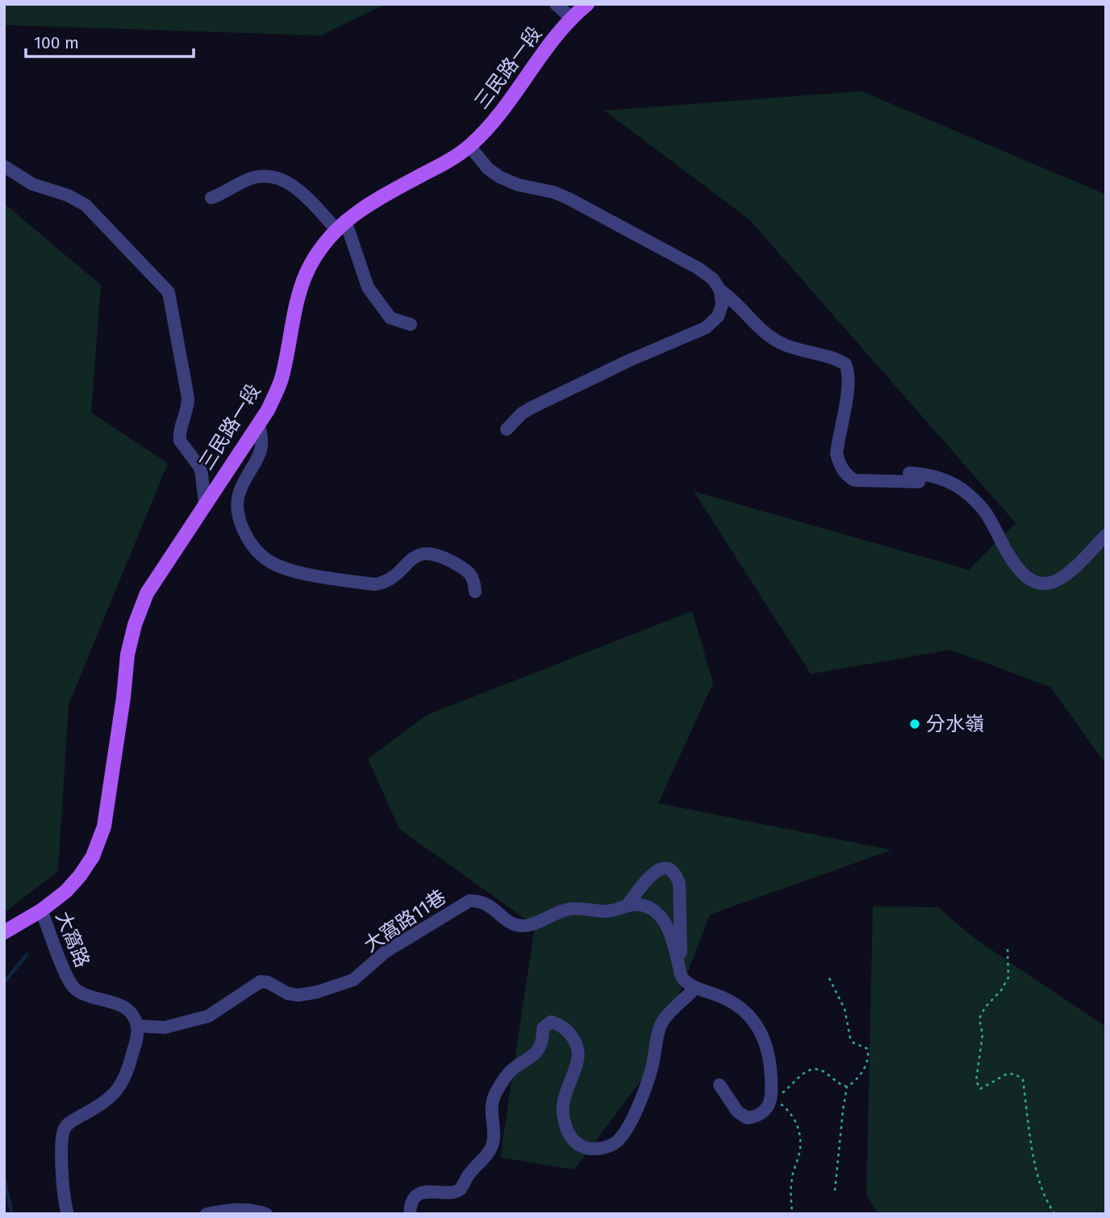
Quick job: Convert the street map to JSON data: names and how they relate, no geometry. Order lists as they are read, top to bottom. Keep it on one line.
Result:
{"streets":{"main road":["三民路一段"],"street":["大窩路11巷","大窩路"]},"crossings":[["三民路一段","大窩路"],["大窩路11巷","大窩路"]],"places":["分水嶺"],"scale_bar":"100 m"}
